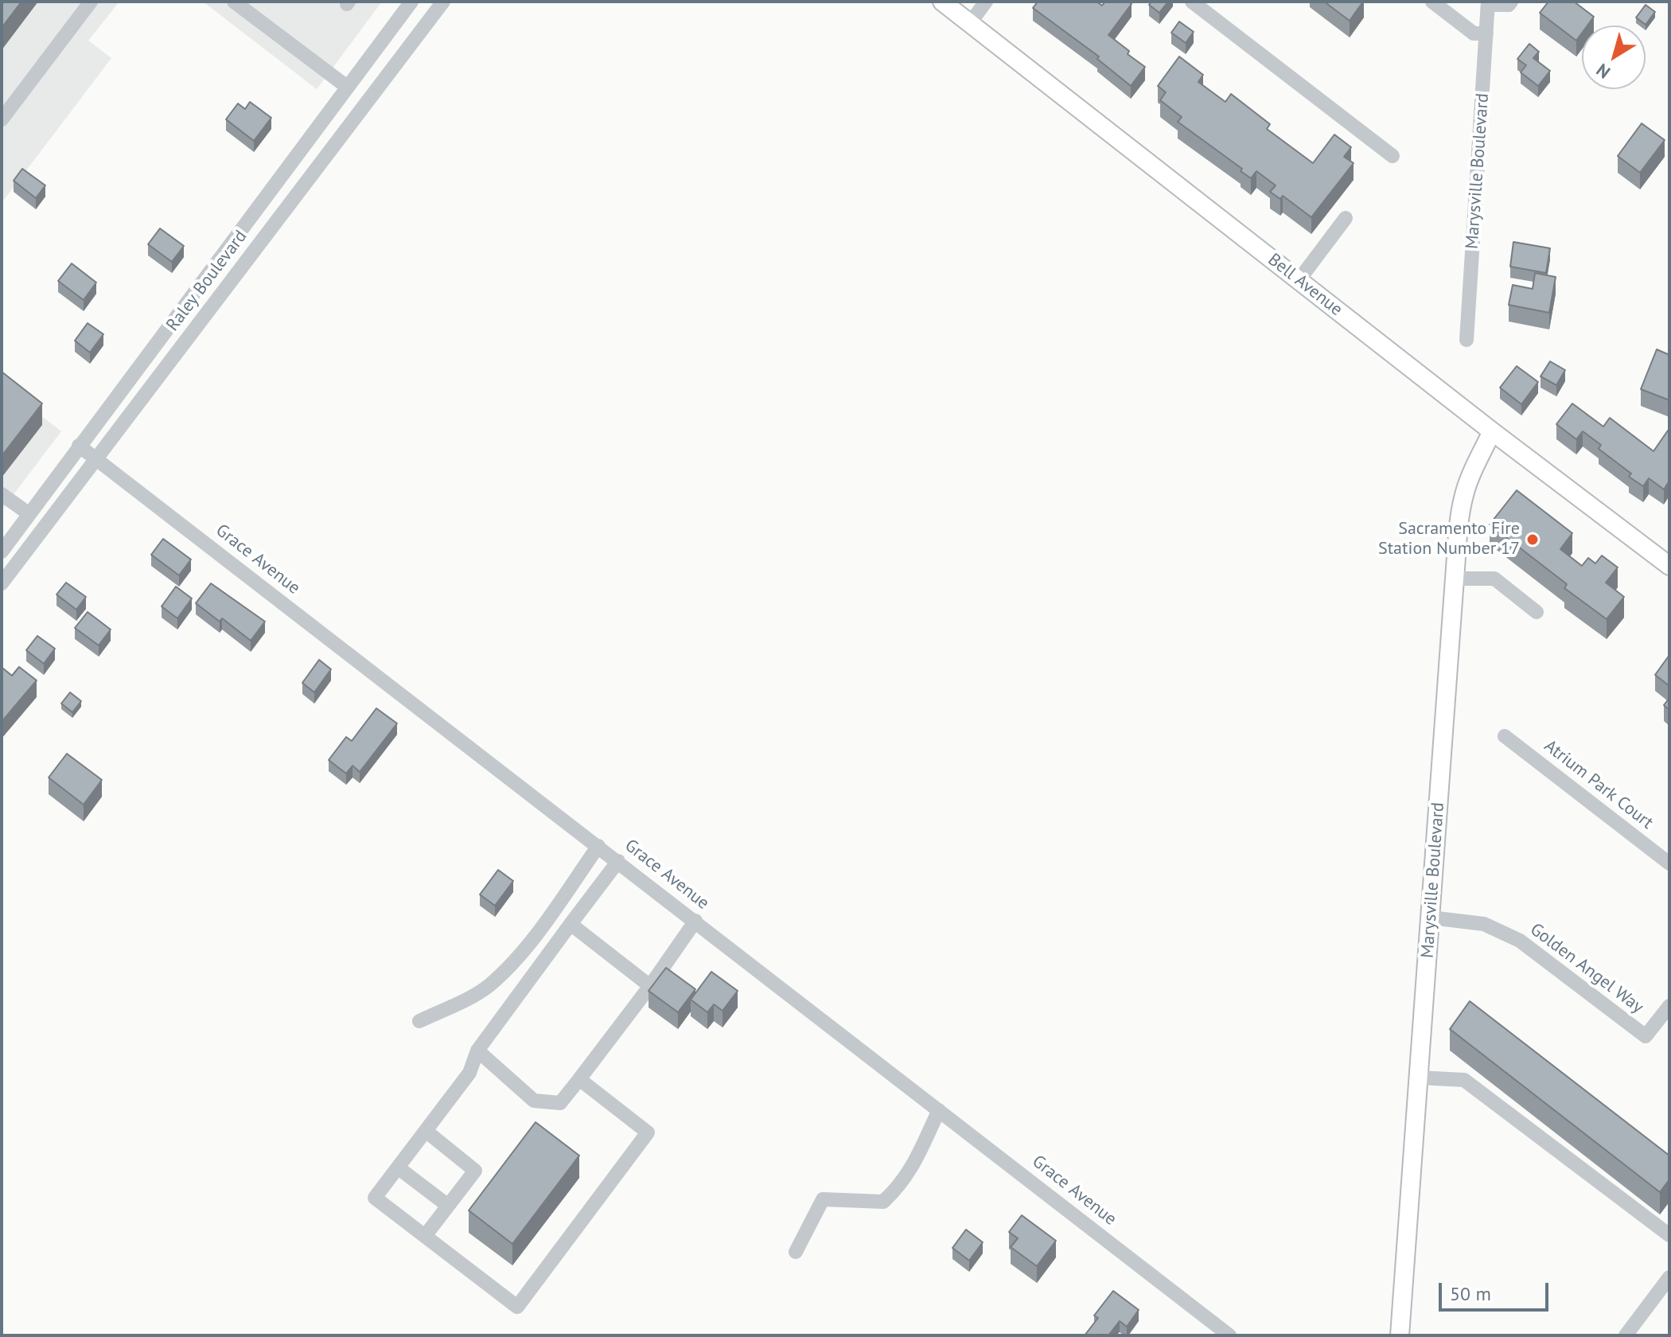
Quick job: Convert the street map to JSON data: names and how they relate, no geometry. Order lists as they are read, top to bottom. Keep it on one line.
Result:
{"streets":{"main road":["Marysville Boulevard","Bell Avenue"],"street":["Raley Boulevard","Grace Avenue","Atrium Park Court","Golden Angel Way"]},"crossings":[["Marysville Boulevard","Bell Avenue"],["Marysville Boulevard","Golden Angel Way"],["Raley Boulevard","Grace Avenue"]],"places":["Sacramento Fire Station Number 17"],"scale_bar":"50 m","north":"bottom left"}
